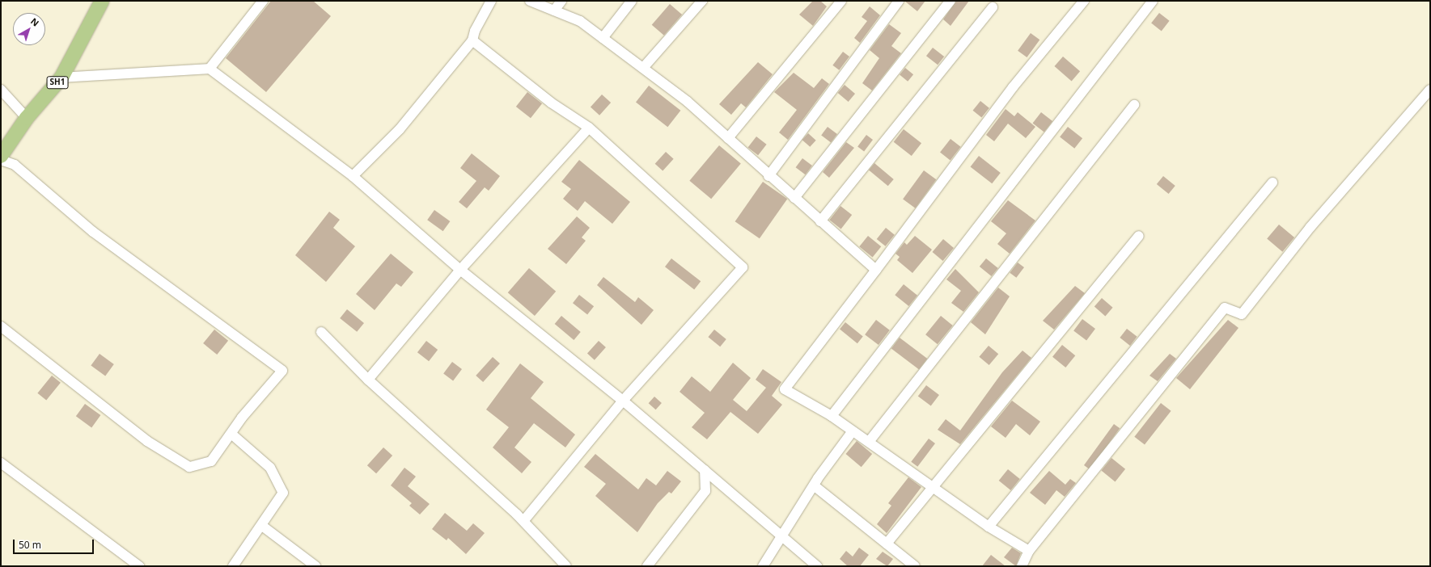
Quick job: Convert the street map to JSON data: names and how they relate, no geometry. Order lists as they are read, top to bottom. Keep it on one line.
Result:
{"streets":{"main road":["SH1"]},"scale_bar":"50 m","north":"top right"}
